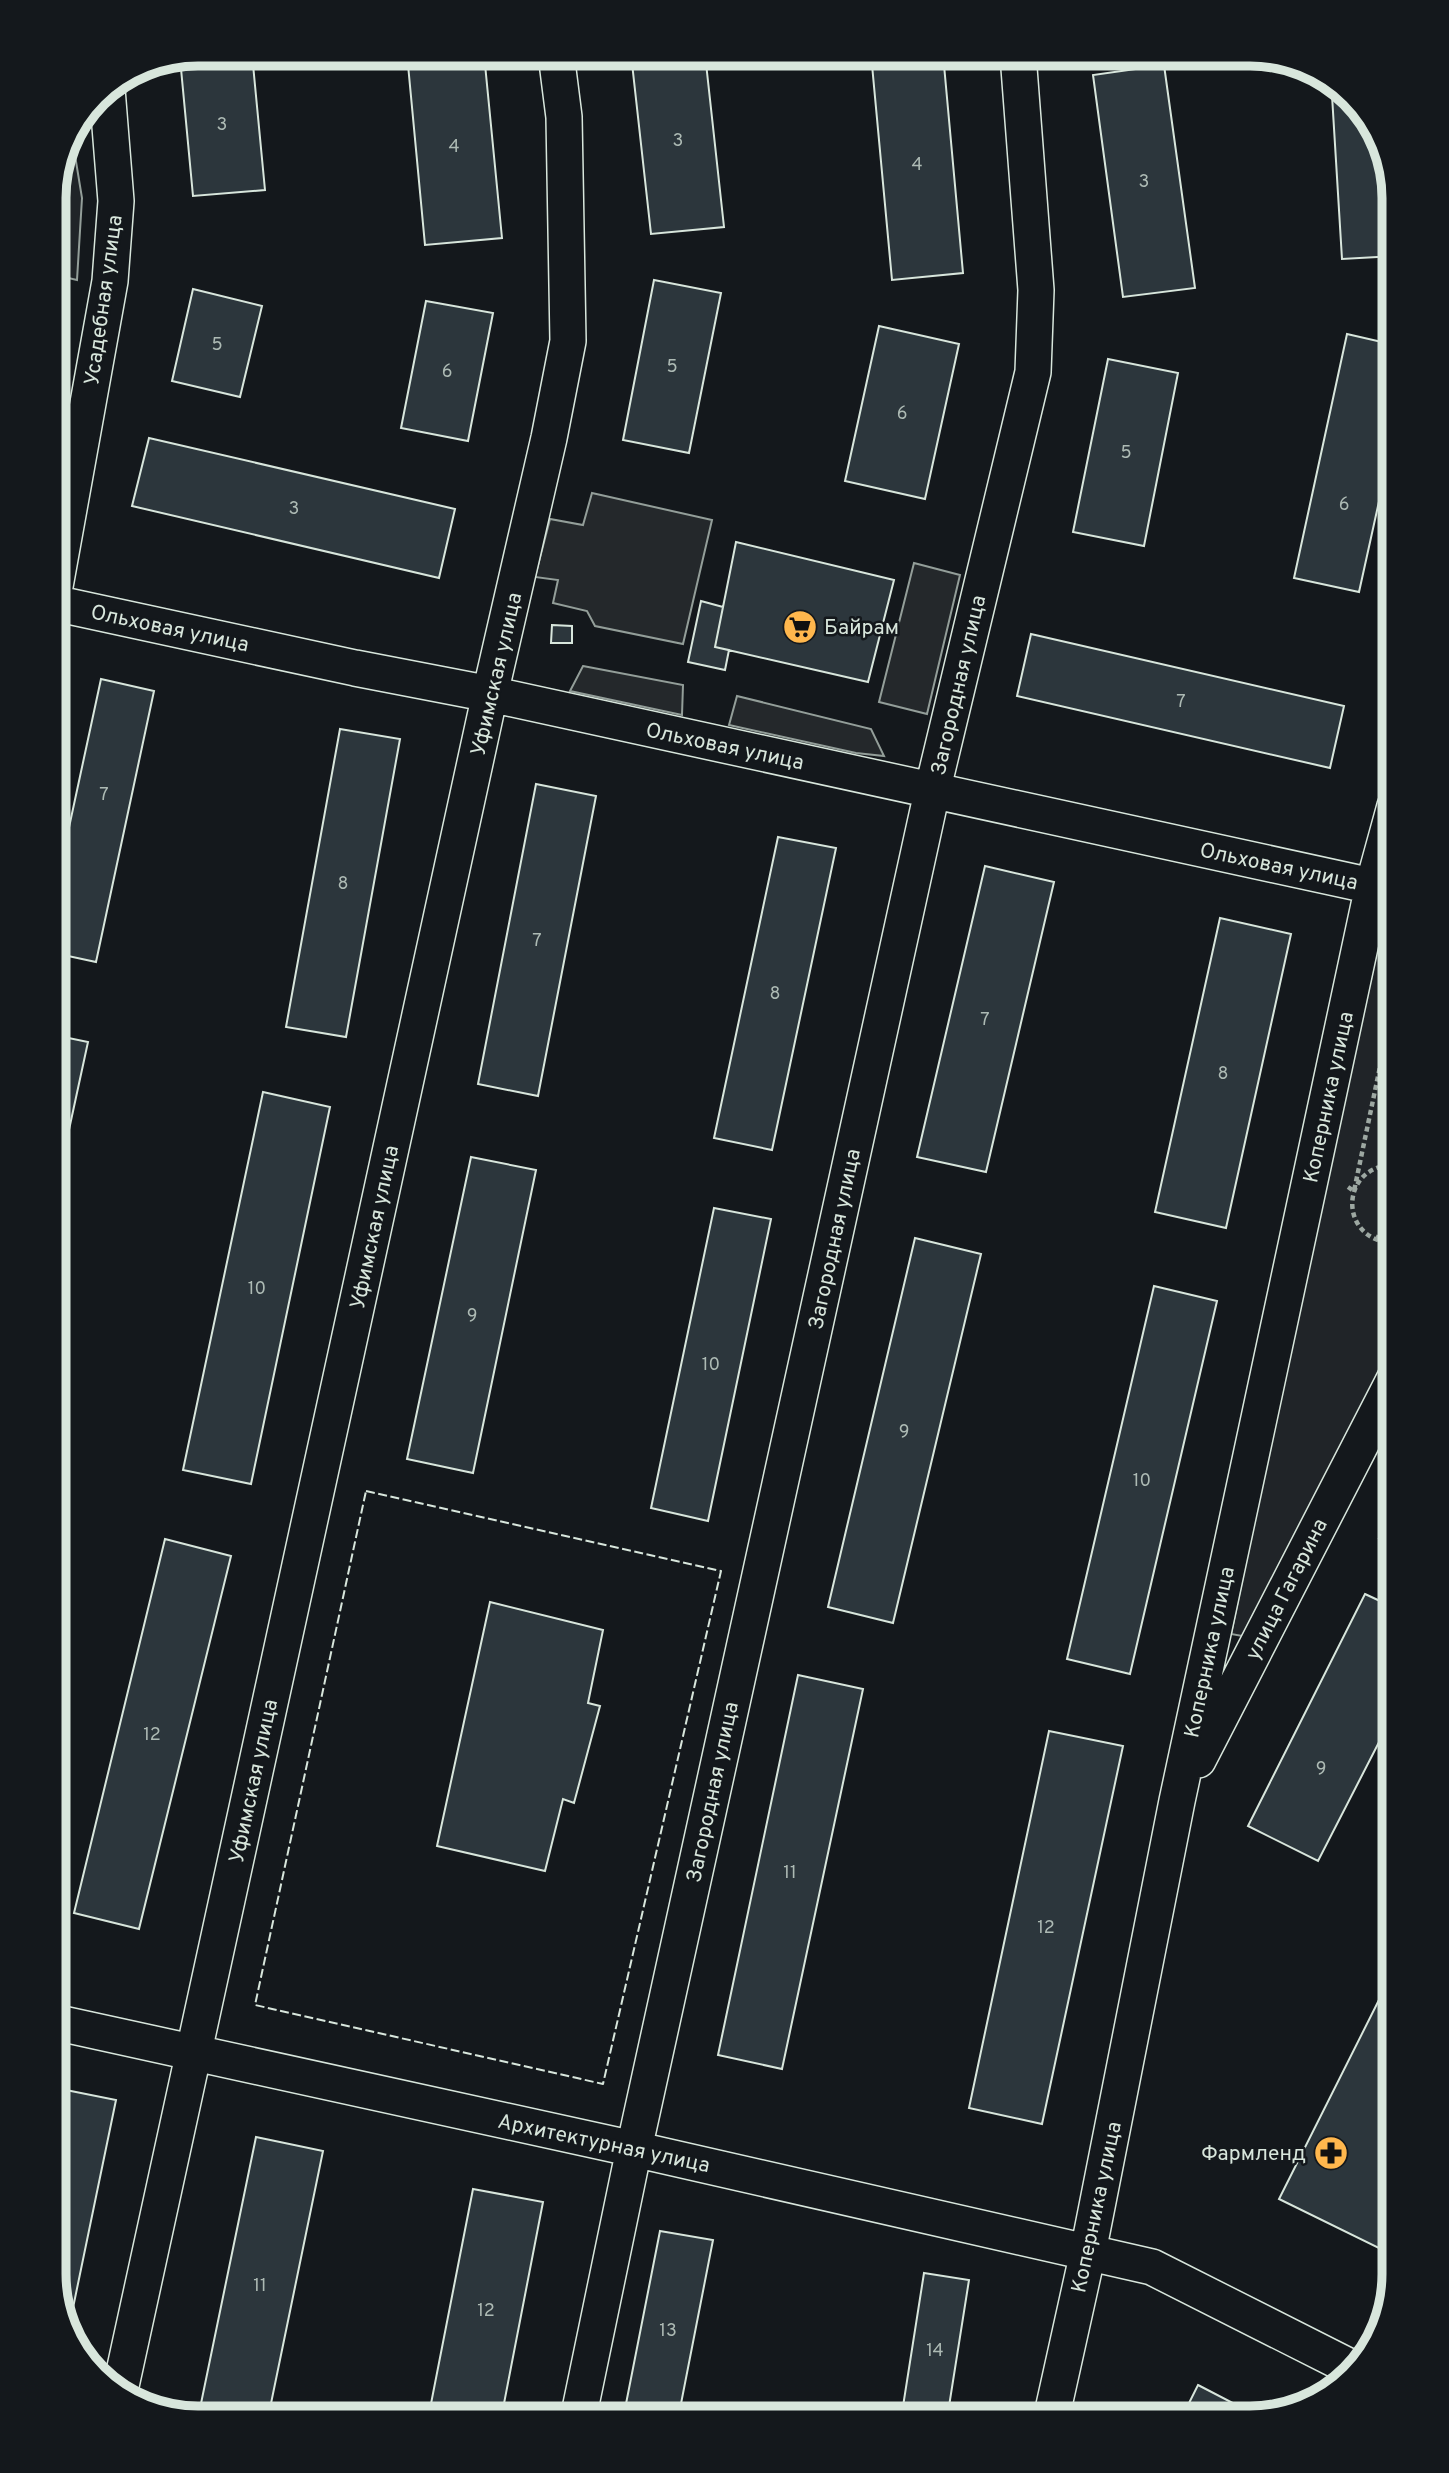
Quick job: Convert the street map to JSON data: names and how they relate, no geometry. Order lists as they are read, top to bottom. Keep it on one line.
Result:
{"streets":{"street":["Усадебная улица","Ольховая улица","Уфимская улица","Загородная улица","Коперника улица","улица Гагарина","Архитектурная улица"]},"crossings":[["Ольховая улица","Уфимская улица"],["Ольховая улица","Загородная улица"],["Уфимская улица","Архитектурная улица"],["Загородная улица","Архитектурная улица"],["Коперника улица","улица Гагарина"],["Коперника улица","Архитектурная улица"]],"places":{"supermarket":["Байрам"],"pharmacy":["Фармленд"]},"house_numbers":["3","3","4","4","3","5","5","6","6","5","6","3","7","7","8","7","8","7","8","10","9","10","9","10","12","9","11","12","11","12","13","14"]}
